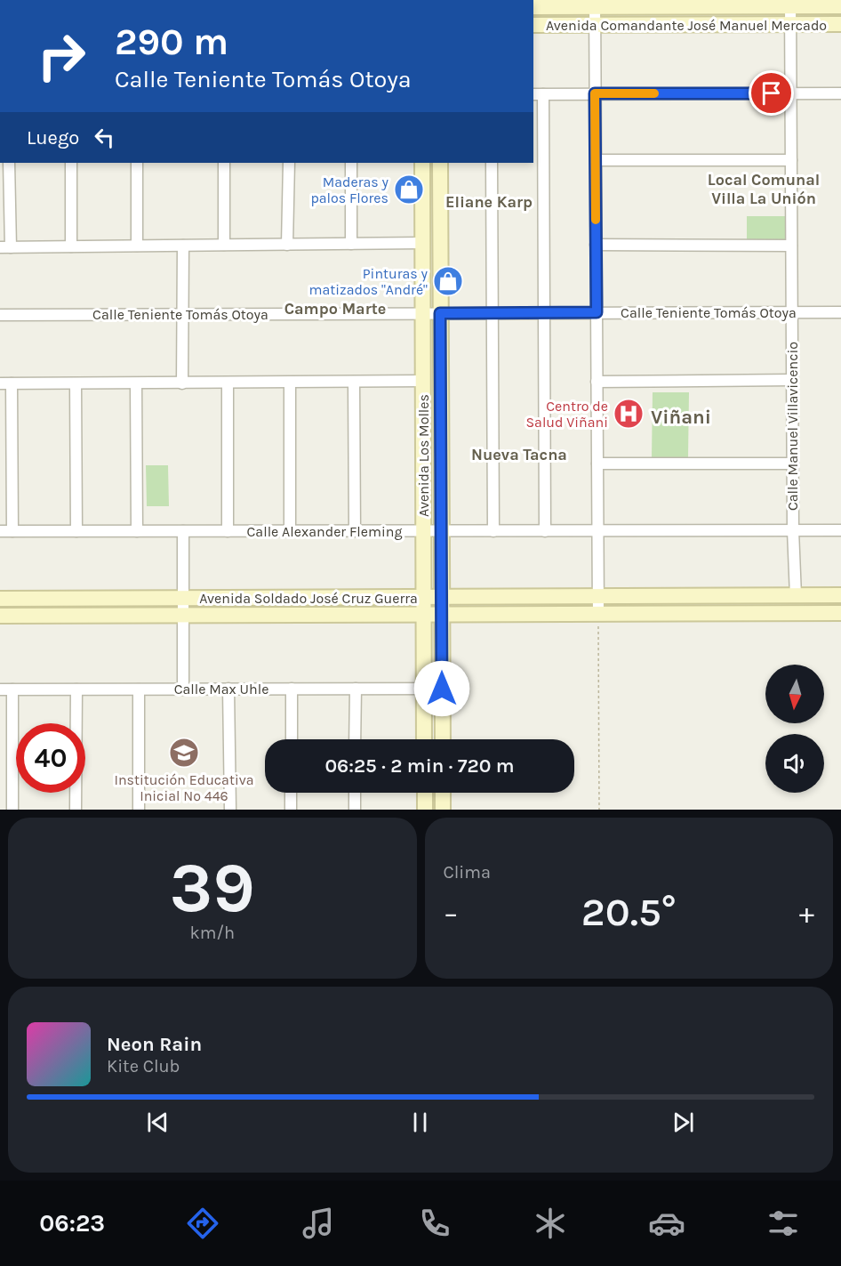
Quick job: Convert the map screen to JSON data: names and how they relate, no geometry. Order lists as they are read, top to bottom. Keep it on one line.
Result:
{"streets":{"street":["Avenida Comandante José Manuel Mercado","Calle Teniente Tomás Otoya","Calle Manuel Villavicencio","Avenida Los Molles","Calle Alexander Fleming","Avenida Soldado José Cruz Guerra","Calle Max Uhle"]},"crossings":[["Avenida Comandante José Manuel Mercado","Calle Manuel Villavicencio"],["Calle Teniente Tomás Otoya","Calle Manuel Villavicencio"],["Calle Teniente Tomás Otoya","Avenida Los Molles"],["Calle Manuel Villavicencio","Calle Alexander Fleming"],["Calle Manuel Villavicencio","Avenida Soldado José Cruz Guerra"],["Avenida Los Molles","Calle Alexander Fleming"],["Avenida Los Molles","Avenida Soldado José Cruz Guerra"],["Avenida Los Molles","Calle Max Uhle"]],"districts":["Local Comunal Villa La Unión","Eliane Karp","Campo Marte","Viñani","Nueva Tacna"],"places":{"shop":["Maderas y palos Flores","Pinturas y matizados \"André\""],"hospital":["Centro de Salud Viñani"],"school or university":["Institución Educativa Inicial Nº 446"]},"north":"bottom","page":{"turn":["290 m","Calle Teniente Tomás Otoya"],"then":"Luego","limit":"40","trip":"06:25 · 2 min · 720 m","tile":[["39","km/h"],"Clima"],"heat":["−","20.5°","+"],"song":["Neon Rain","Kite Club"],"tabs":"06:23"}}
